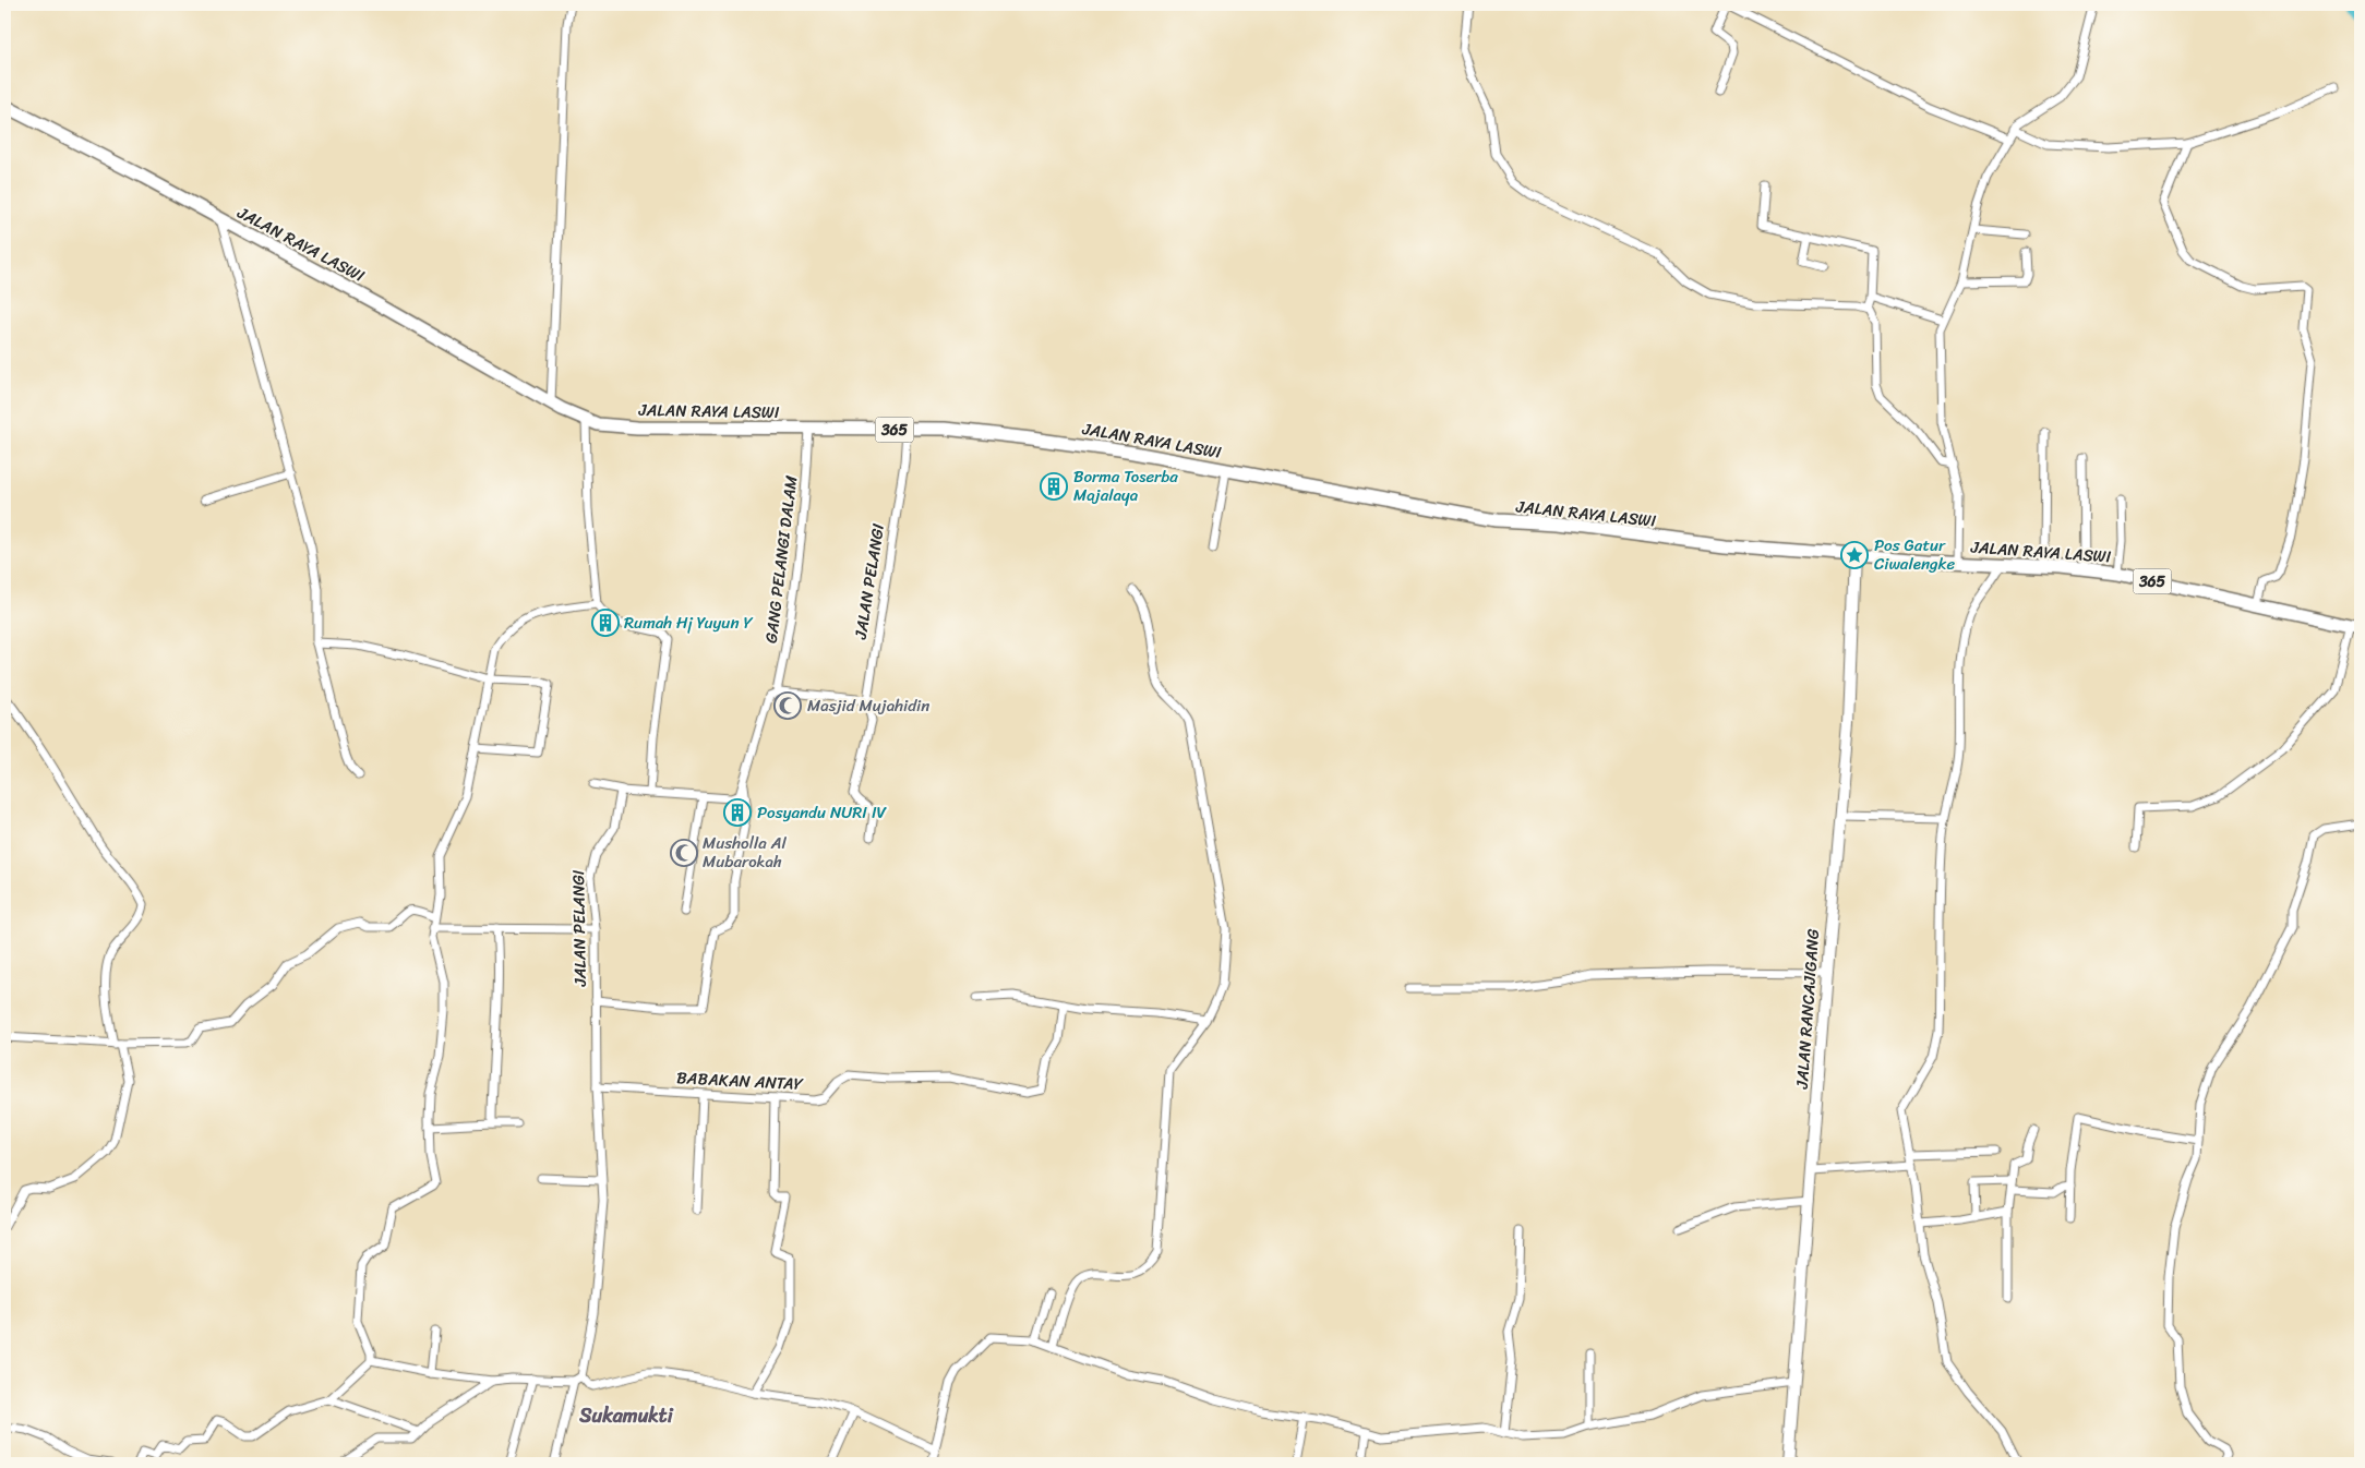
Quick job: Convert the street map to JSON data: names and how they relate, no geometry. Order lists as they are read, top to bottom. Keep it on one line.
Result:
{"streets":{"main road":["JALAN RAYA LASWI","365","JALAN RANCAJIGANG"],"street":["GANG PELANGI DALAM","JALAN PELANGI","BABAKAN ANTAY"]},"crossings":[["JALAN RAYA LASWI","GANG PELANGI DALAM"],["JALAN RAYA LASWI","JALAN PELANGI"],["JALAN RAYA LASWI","JALAN RANCAJIGANG"],["JALAN PELANGI","BABAKAN ANTAY"]],"districts":["Sukamukti"],"places":{"building":["Borma Toserba Majalaya","Rumah Hj Yuyun Y","Posyandu NURI IV"],"place":["Pos Gatur Ciwalengke"],"mosque":["Masjid Mujahidin","Musholla Al Mubarokah"]}}
